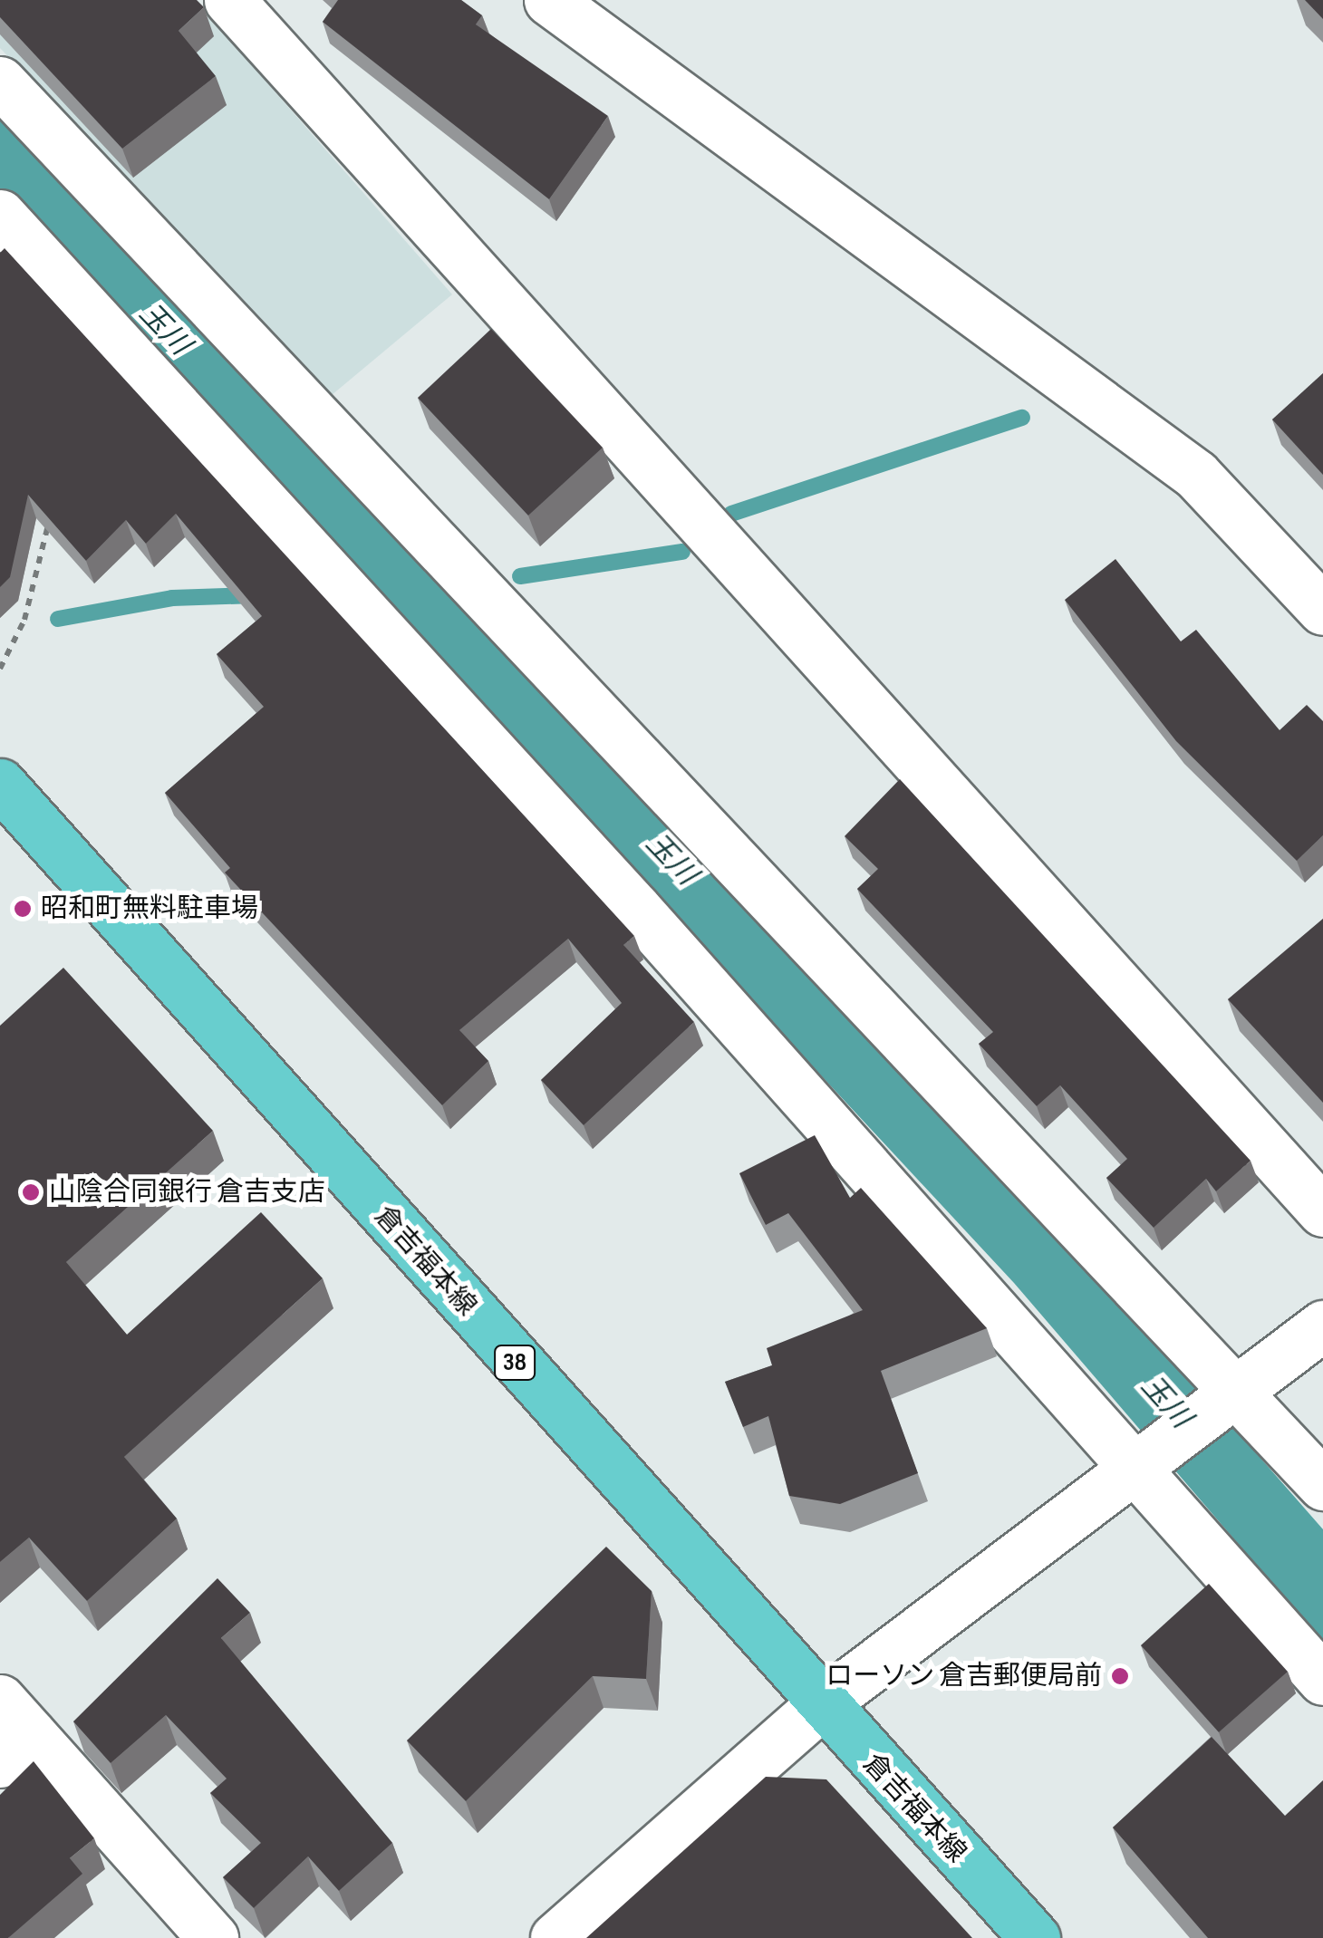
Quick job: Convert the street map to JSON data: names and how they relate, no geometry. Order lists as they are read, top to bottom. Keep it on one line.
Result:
{"streets":{"main road":["倉吉福本線","38"]},"water":["玉川"],"places":["昭和町無料駐車場","山陰合同銀行 倉吉支店","ローソン 倉吉郵便局前"]}
